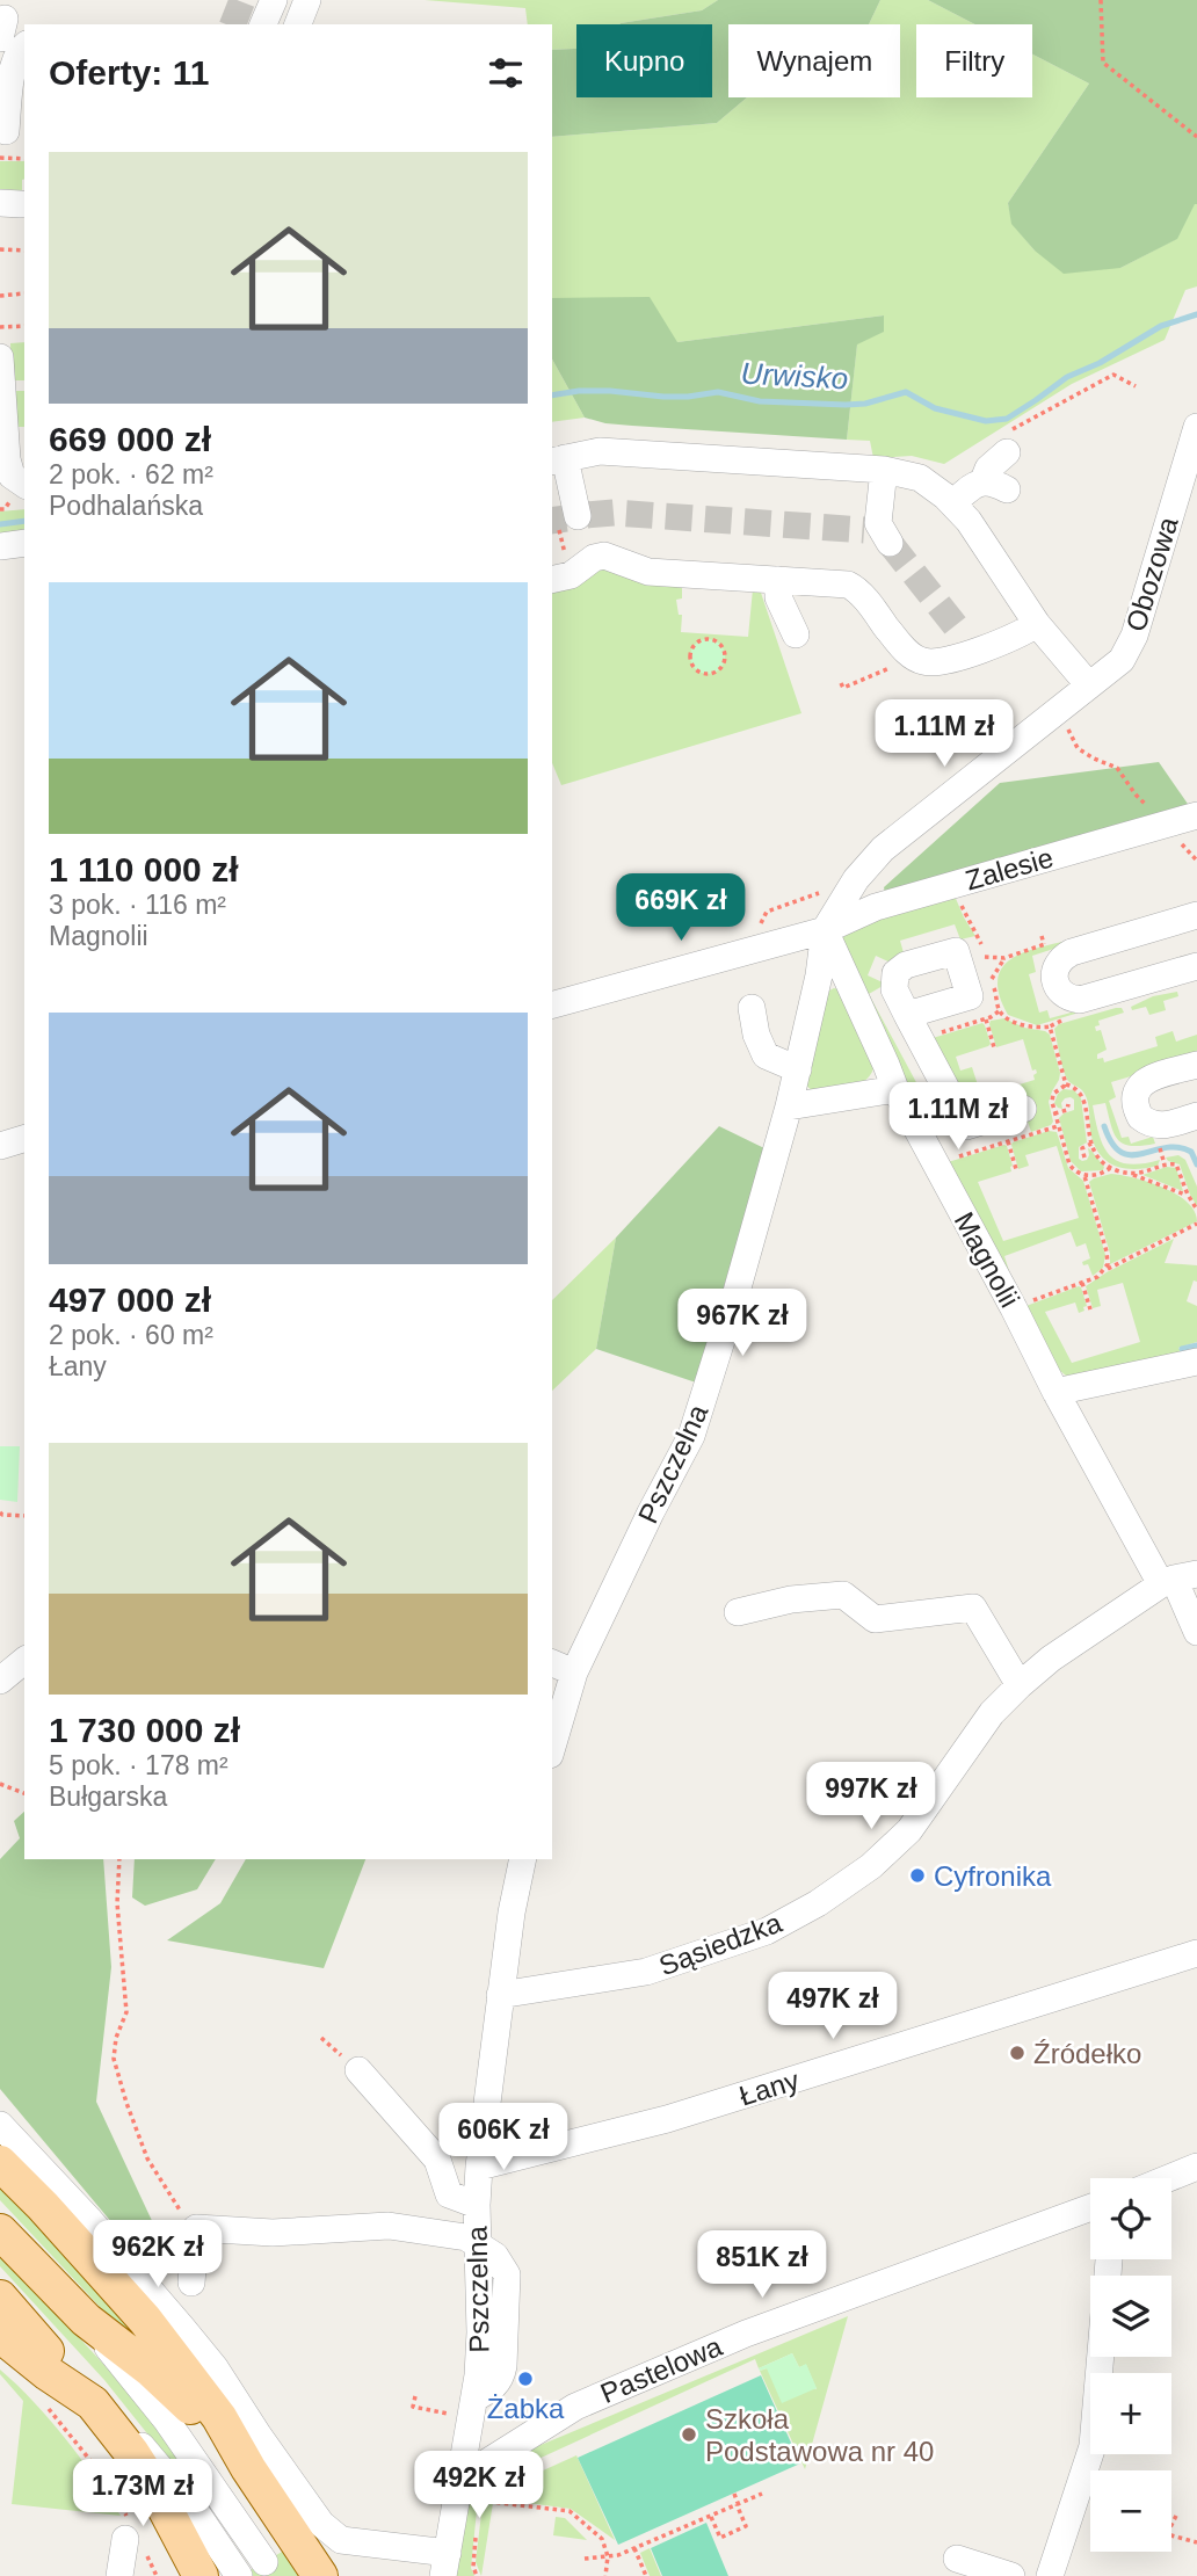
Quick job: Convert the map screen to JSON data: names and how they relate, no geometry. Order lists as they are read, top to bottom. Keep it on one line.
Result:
{"streets":{"street":["Obozowa","Zalesie","Magnolii","Pszczelna","Sąsiedzka","Łany","Pastelowa"]},"crossings":[["Obozowa","Zalesie"],["Obozowa","Magnolii"],["Obozowa","Pszczelna"],["Zalesie","Magnolii"],["Zalesie","Pszczelna"],["Magnolii","Pszczelna"],["Magnolii","Sąsiedzka"],["Pszczelna","Sąsiedzka"],["Pszczelna","Łany"],["Pszczelna","Pastelowa"]],"water":["Urwisko"],"places":["Cyfronika","Źródełko","Żabka","Szkoła Podstawowa nr 40"],"page":{"chip":["Kupno","Wynajem","Filtry"],"heading":"Oferty: 11","list":[{"name":"669 000 zł","note":"2 pok. · 62 m² · Podhalańska"},{"name":"1 110 000 zł","note":"3 pok. · 116 m² · Magnolii"},{"name":"497 000 zł","note":"2 pok. · 60 m² · Łany"},{"name":"1 730 000 zł","note":"5 pok. · 178 m² · Bułgarska"}],"price":["1.11M zł","669K zł","1.11M zł","967K zł","997K zł","497K zł","606K zł","962K zł","851K zł","492K zł","1.73M zł"],"map_buttons":["+","−"]}}
